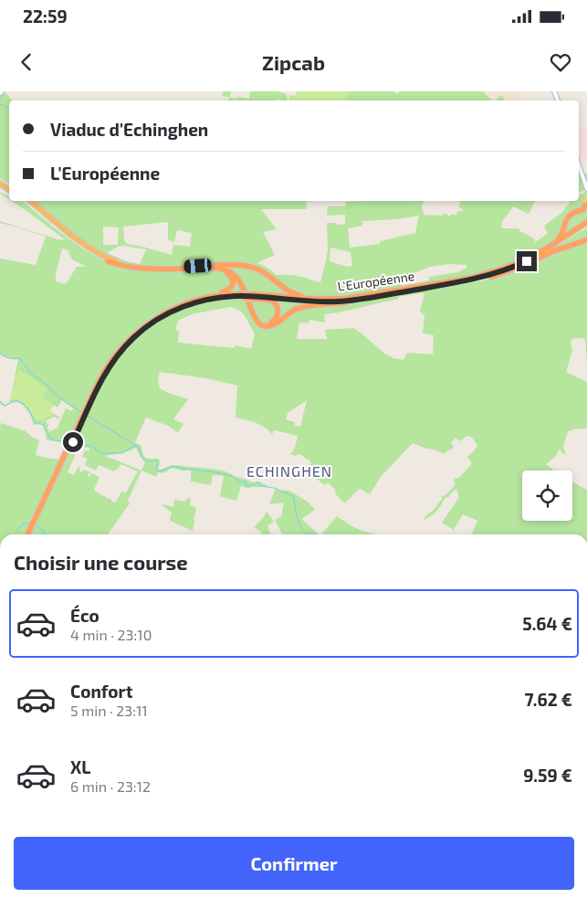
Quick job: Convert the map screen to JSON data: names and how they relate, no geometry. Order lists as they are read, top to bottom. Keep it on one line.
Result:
{"streets":{"highway":["L'Européenne"]},"districts":["ECHINGHEN"],"page":{"status":"22:59","header":"Zipcab","banner":["Viaduc d'Echinghen","L'Européenne"],"heading":"Choisir une course","list":[{"name":"Éco","note":"4 min · 23:10","value":"5.64 €"},{"name":"Confort","note":"5 min · 23:11","value":"7.62 €"},{"name":"XL","note":"6 min · 23:12","value":"9.59 €"}],"buttons":"Confirmer"}}
